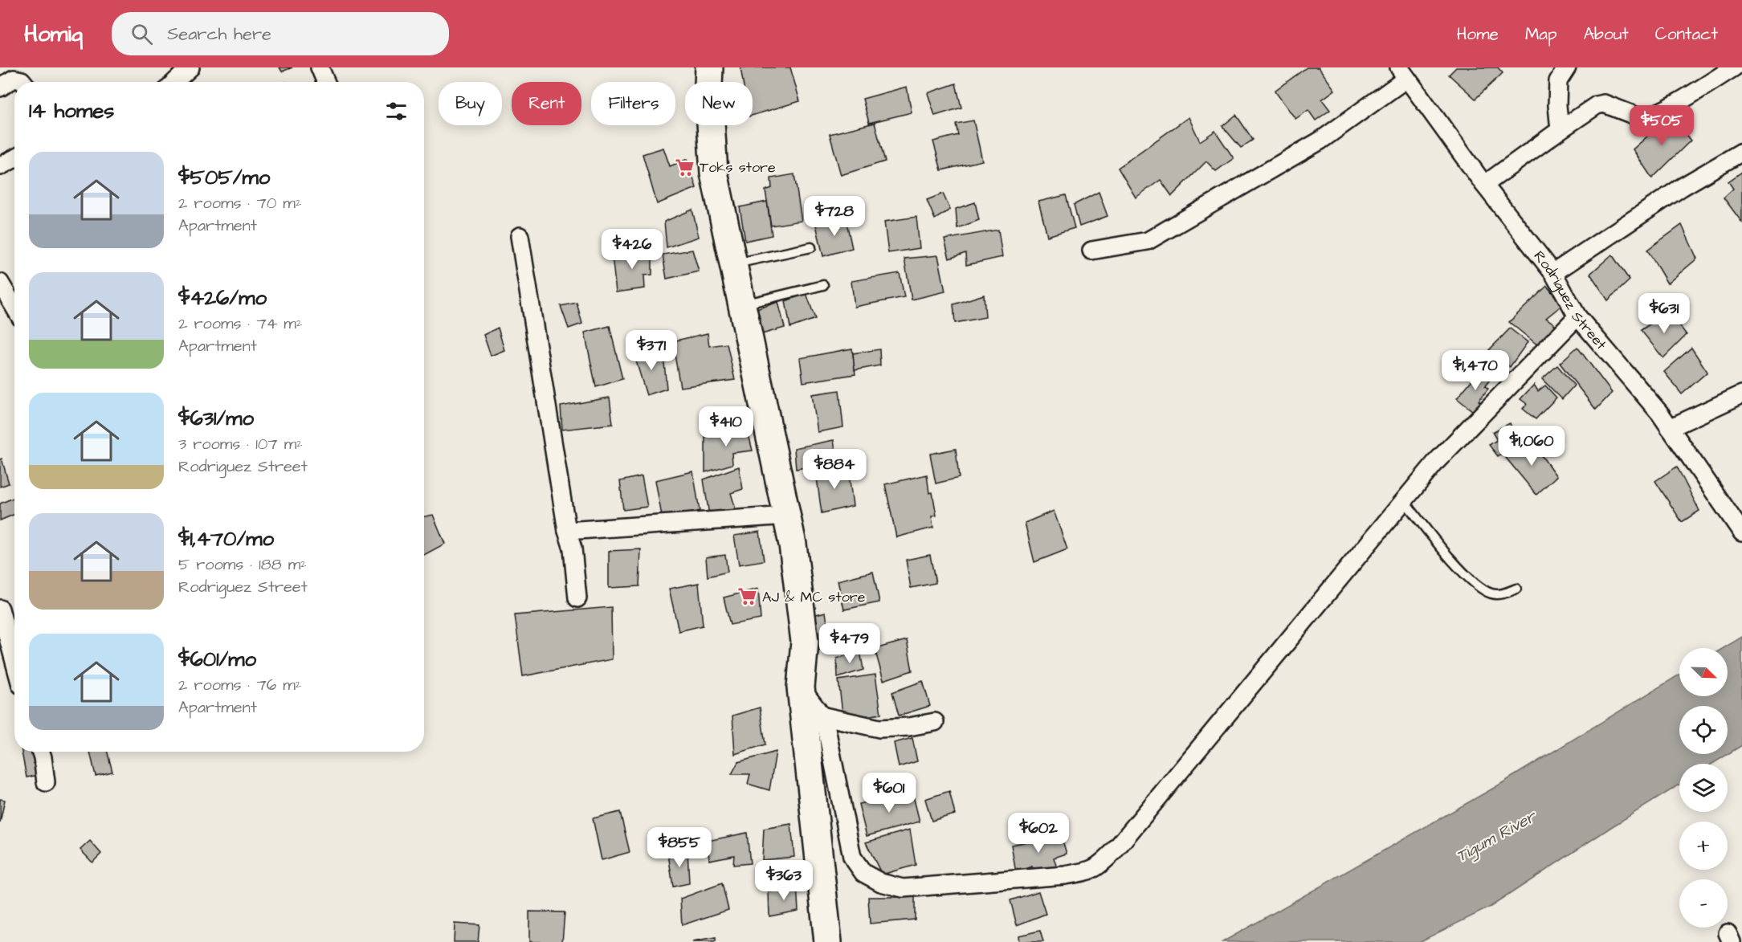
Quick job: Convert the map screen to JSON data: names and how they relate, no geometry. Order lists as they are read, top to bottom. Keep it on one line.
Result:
{"streets":{"street":["Rodriguez Street"]},"water":["Tigum River"],"places":{"supermarket":["Toks store","AJ & MC store"]},"north":"bottom right","page":{"header":"Homiq","search":"Search here","nav":["Home","Map","About","Contact"],"chip":["Buy","Rent","Filters","New"],"heading":"14 homes","price":["$505","$728","$426","$631","$371","$1,470","$410","$1,060","$884","$479","$601","$602","$855","$363"],"list":[{"name":"$505/mo","note":"2 rooms · 70 m² · Apartment"},{"name":"$426/mo","note":"2 rooms · 74 m² · Apartment"},{"name":"$631/mo","note":"3 rooms · 107 m² · Rodriguez Street"},{"name":"$1,470/mo","note":"5 rooms · 188 m² · Rodriguez Street"},{"name":"$601/mo","note":"2 rooms · 76 m² · Apartment"}],"map_buttons":["+","−"]}}
